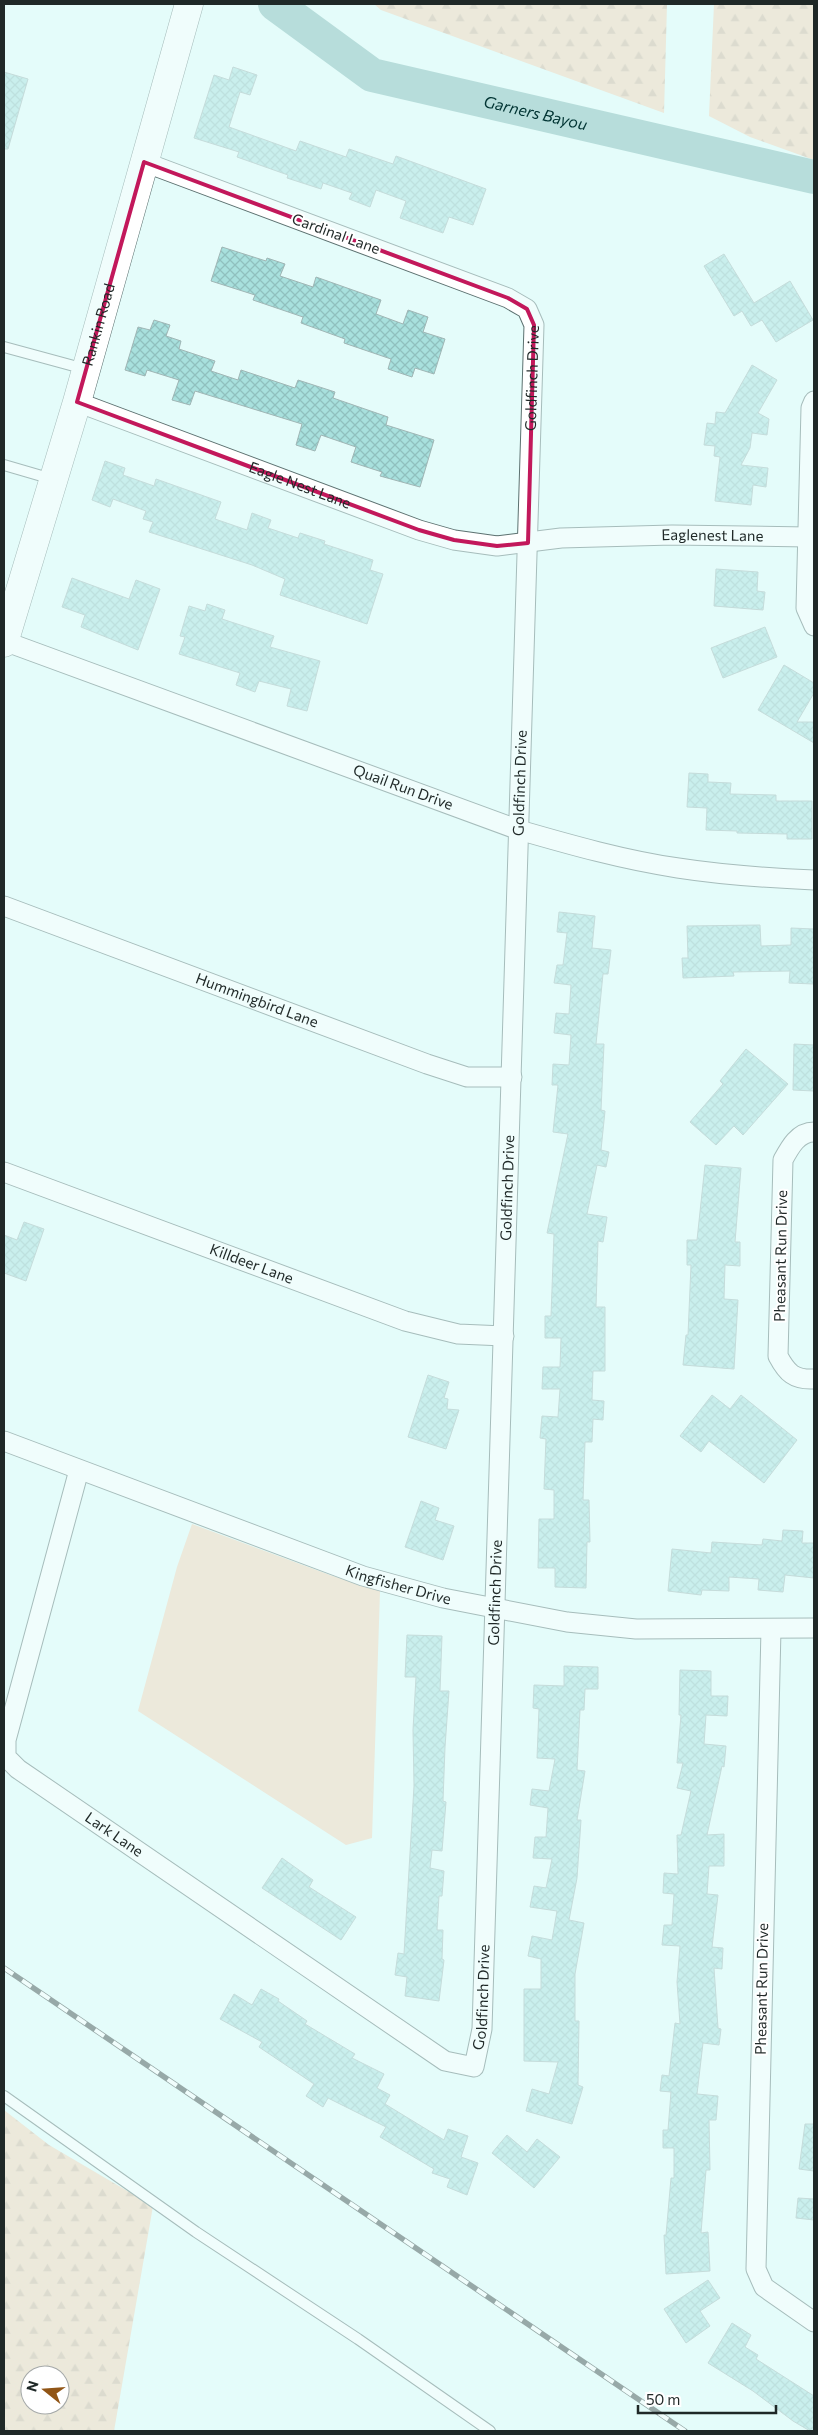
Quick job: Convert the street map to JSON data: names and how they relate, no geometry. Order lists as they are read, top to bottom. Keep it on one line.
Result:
{"streets":{"street":["Cardinal Lane","Rankin Road","Goldfinch Drive","Eagle Nest Lane","Eaglenest Lane","Quail Run Drive","Hummingbird Lane","Pheasant Run Drive","Killdeer Lane","Kingfisher Drive","Lark Lane"]},"crossings":[["Cardinal Lane","Rankin Road"],["Cardinal Lane","Goldfinch Drive"],["Rankin Road","Eagle Nest Lane"],["Rankin Road","Quail Run Drive"],["Goldfinch Drive","Eagle Nest Lane"],["Goldfinch Drive","Eaglenest Lane"],["Goldfinch Drive","Quail Run Drive"],["Goldfinch Drive","Hummingbird Lane"],["Goldfinch Drive","Killdeer Lane"],["Goldfinch Drive","Kingfisher Drive"],["Goldfinch Drive","Lark Lane"],["Eagle Nest Lane","Eaglenest Lane"],["Pheasant Run Drive","Kingfisher Drive"],["Kingfisher Drive","Lark Lane"]],"water":["Garners Bayou"],"scale_bar":"50 m","north":"left"}
